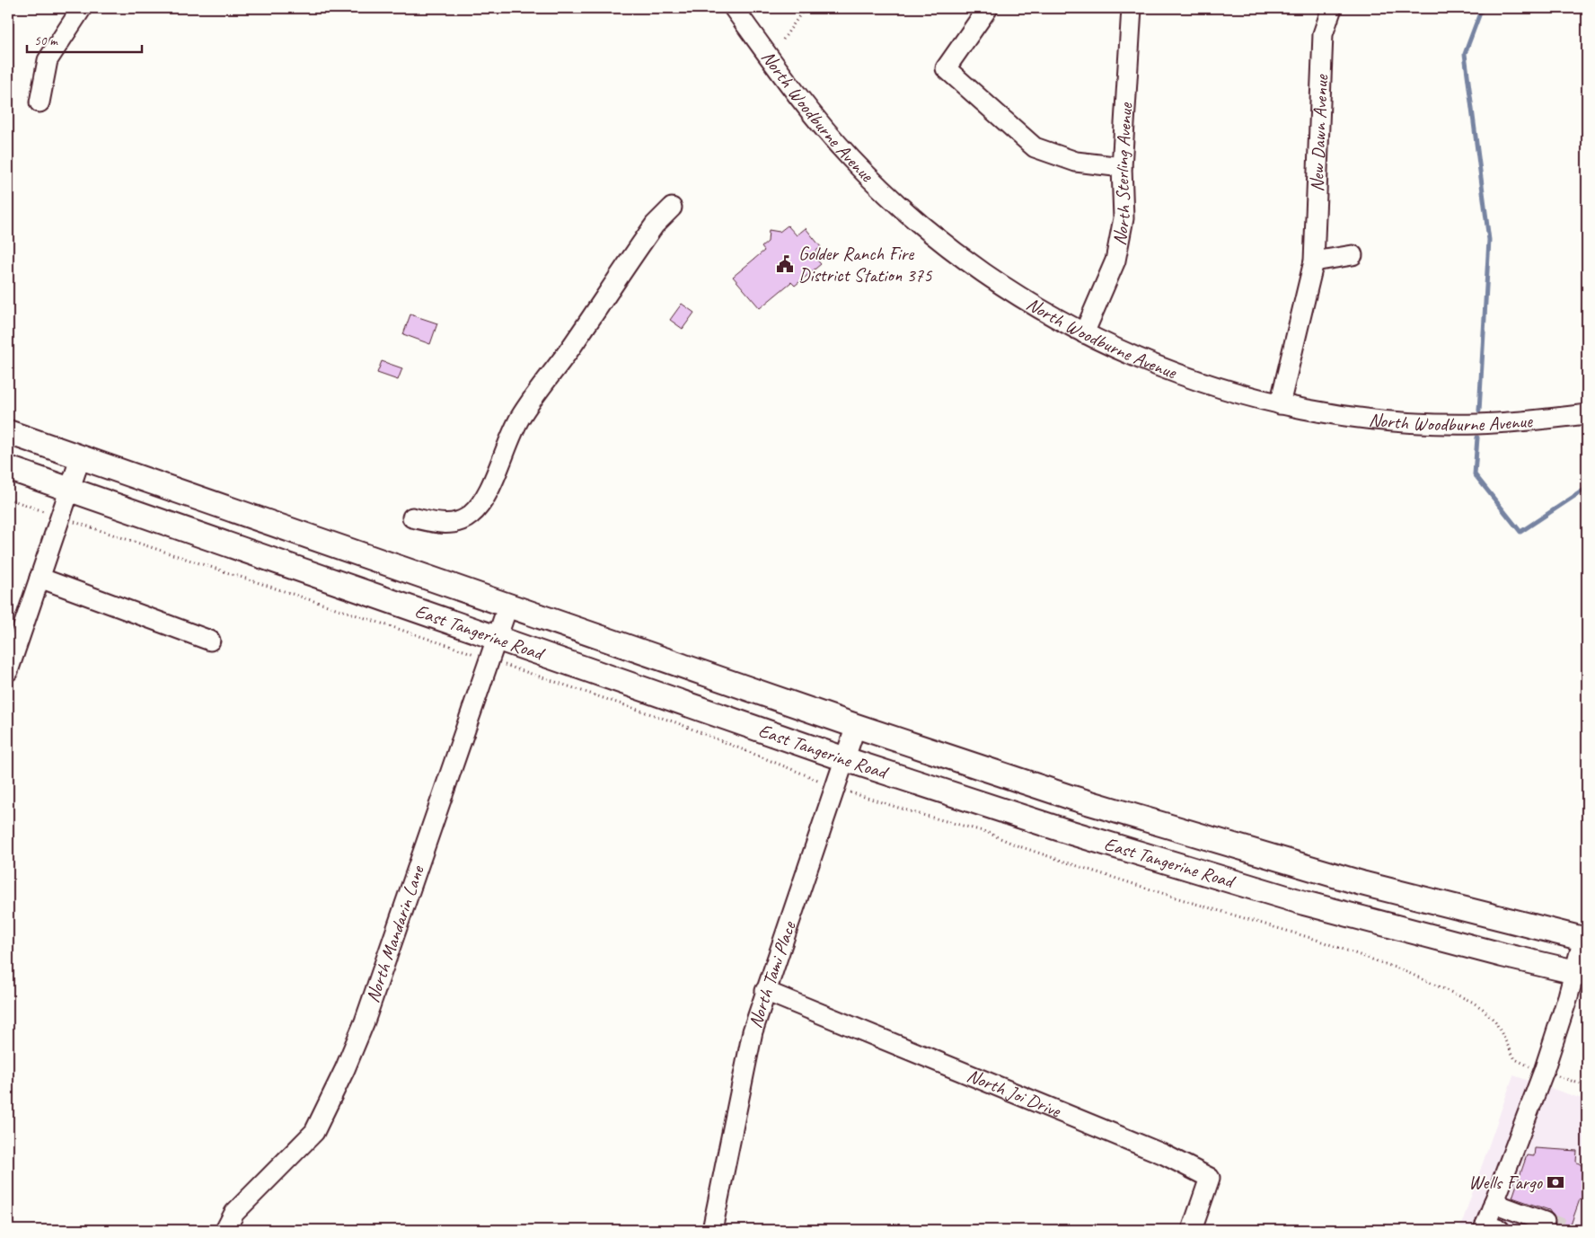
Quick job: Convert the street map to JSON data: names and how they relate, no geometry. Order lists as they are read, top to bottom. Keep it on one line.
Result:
{"streets":{"main road":["East Tangerine Road"],"street":["North Woodburne Avenue","New Dawn Avenue","North Sterling Avenue","North Mandarin Lane","North Tami Place","North Joi Drive"]},"crossings":[["North Woodburne Avenue","New Dawn Avenue"],["North Woodburne Avenue","North Sterling Avenue"],["East Tangerine Road","North Mandarin Lane"],["East Tangerine Road","North Tami Place"],["North Tami Place","North Joi Drive"]],"places":{"public building":["Golder Ranch Fire District Station 375"],"bank":["Wells Fargo"]},"scale_bar":"50 m"}
